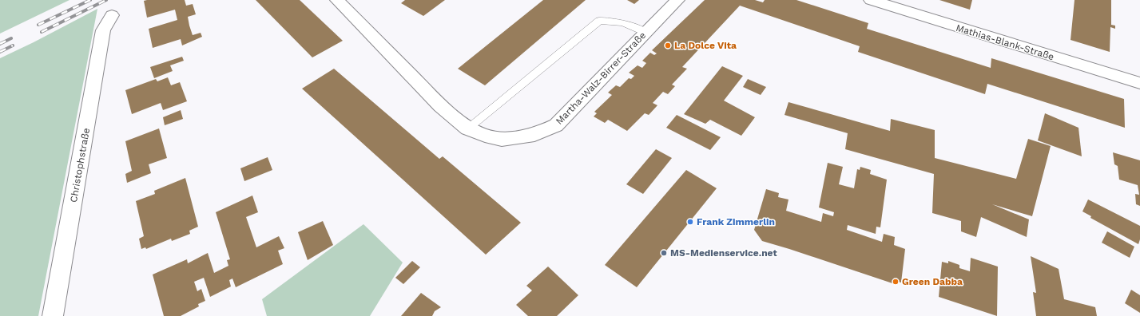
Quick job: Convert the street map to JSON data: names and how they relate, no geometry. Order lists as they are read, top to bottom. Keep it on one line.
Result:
{"streets":{"street":["Mathias-Blank-Straße","Martha-Walz-Birrer-Straße","Christophstraße"]},"places":["La Dolce Vita","Frank Zimmerlin","MS-Medienservice.net","Green Dabba"]}
